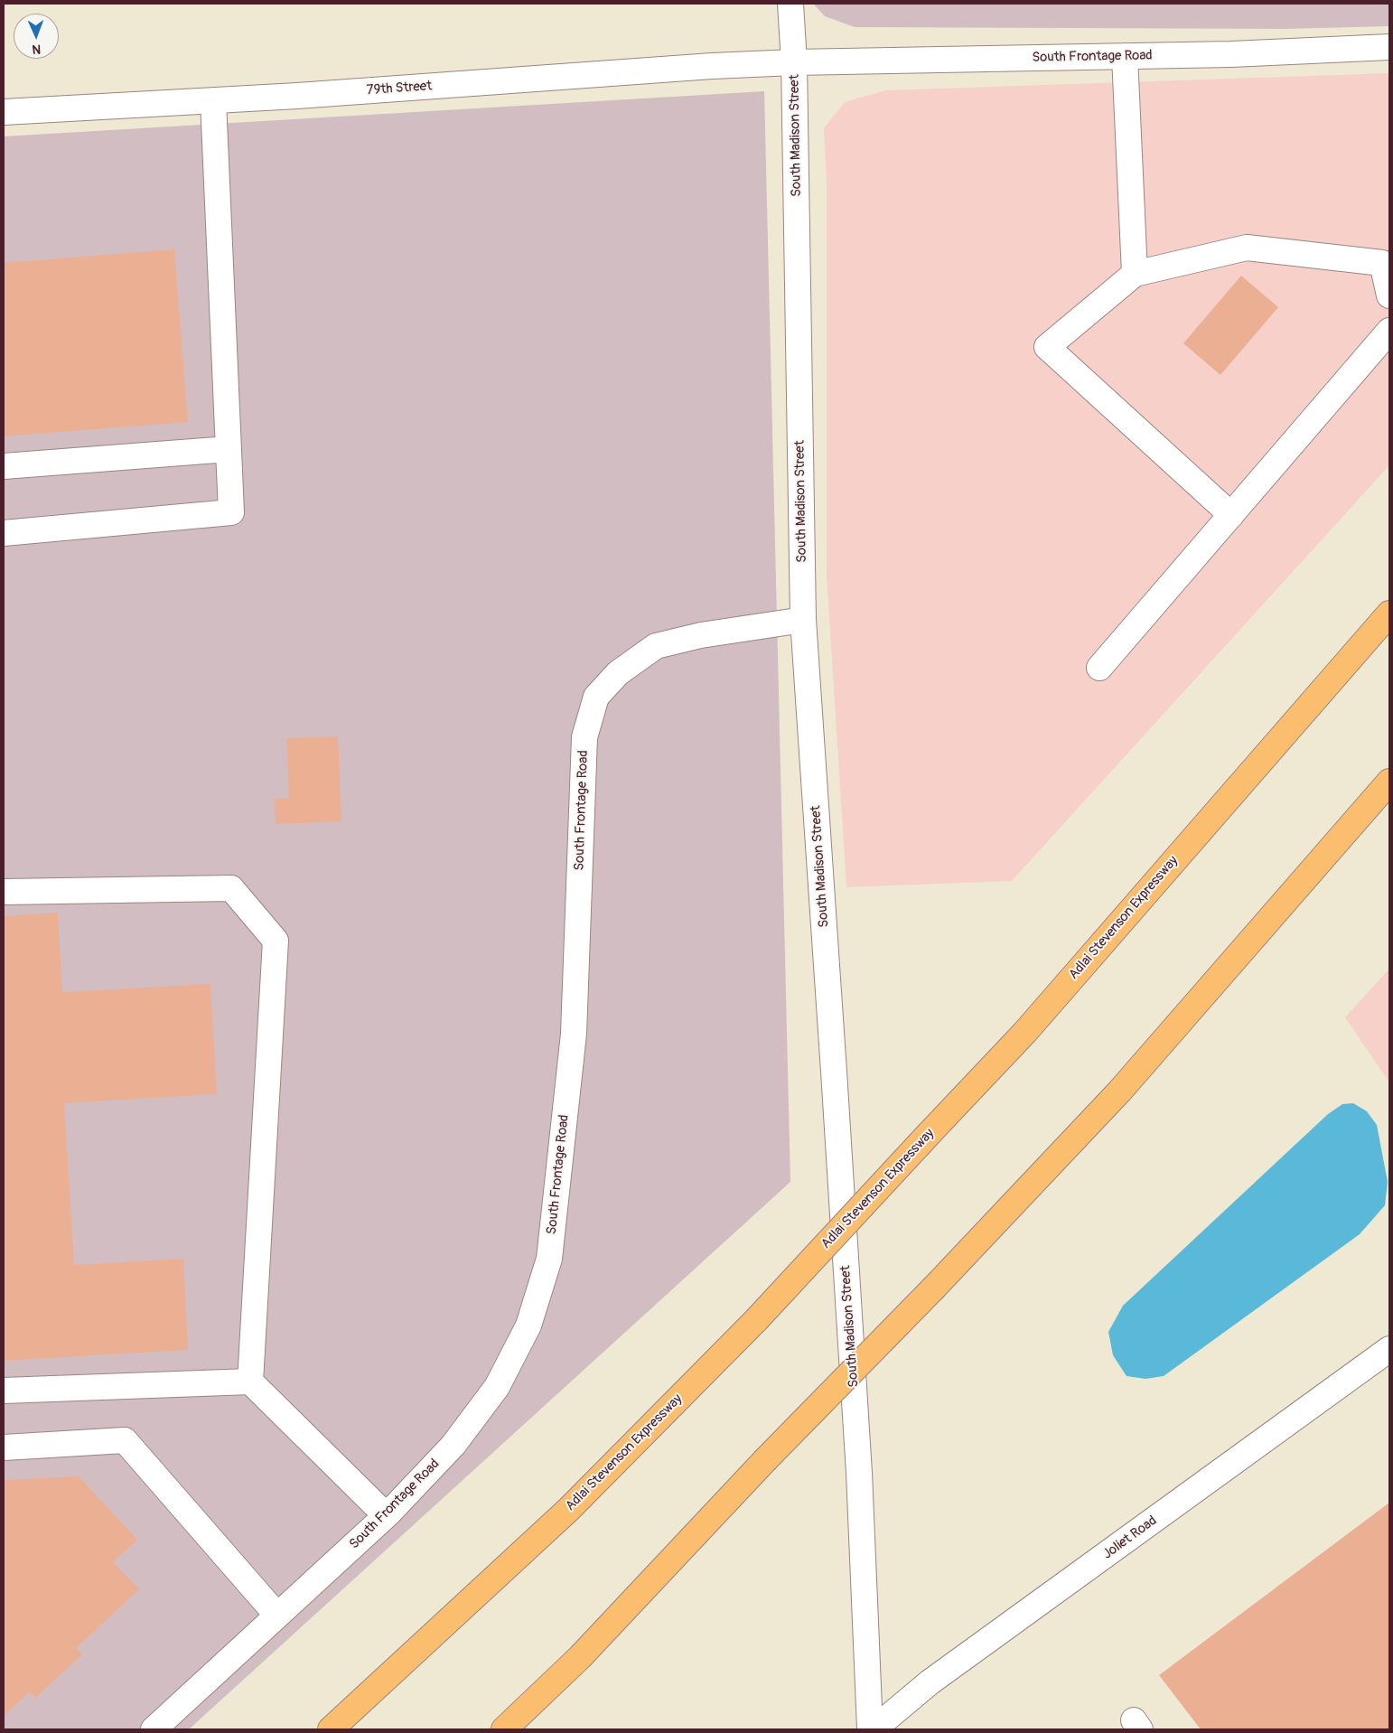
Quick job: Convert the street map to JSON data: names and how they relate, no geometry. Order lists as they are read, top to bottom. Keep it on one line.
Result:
{"streets":{"highway":["Adlai Stevenson Expressway"],"street":["South Frontage Road","79th Street","South Madison Street","Joliet Road"]},"crossings":[["South Frontage Road","79th Street"],["South Frontage Road","South Madison Street"],["79th Street","South Madison Street"],["South Madison Street","Joliet Road"]],"north":"bottom"}
